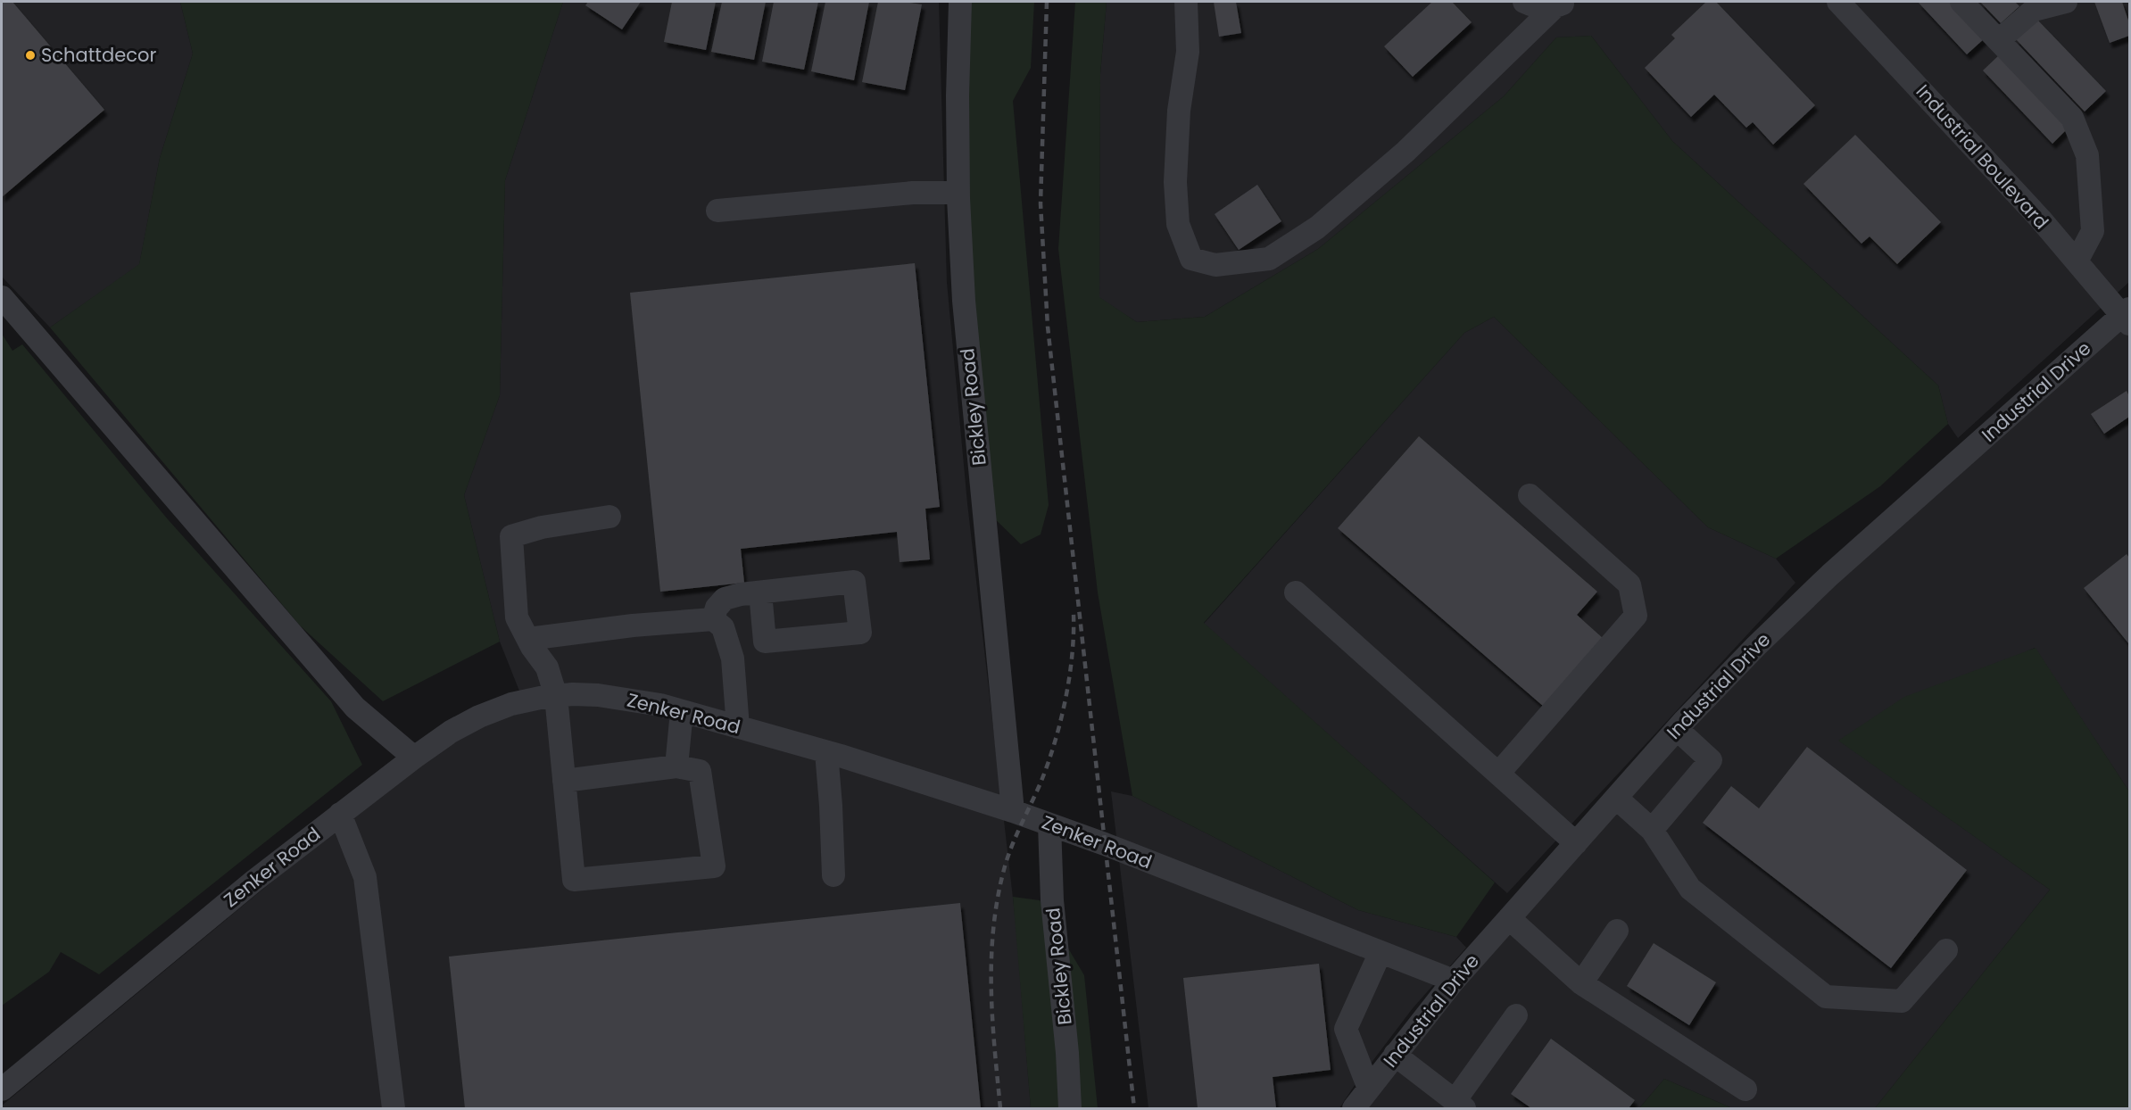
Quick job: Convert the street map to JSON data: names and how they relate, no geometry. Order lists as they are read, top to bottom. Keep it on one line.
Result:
{"streets":{"street":["Industrial Boulevard","Industrial Drive","Bickley Road","Zenker Road"]},"crossings":[["Industrial Boulevard","Industrial Drive"],["Industrial Drive","Zenker Road"],["Bickley Road","Zenker Road"]],"places":["Schattdecor"]}
